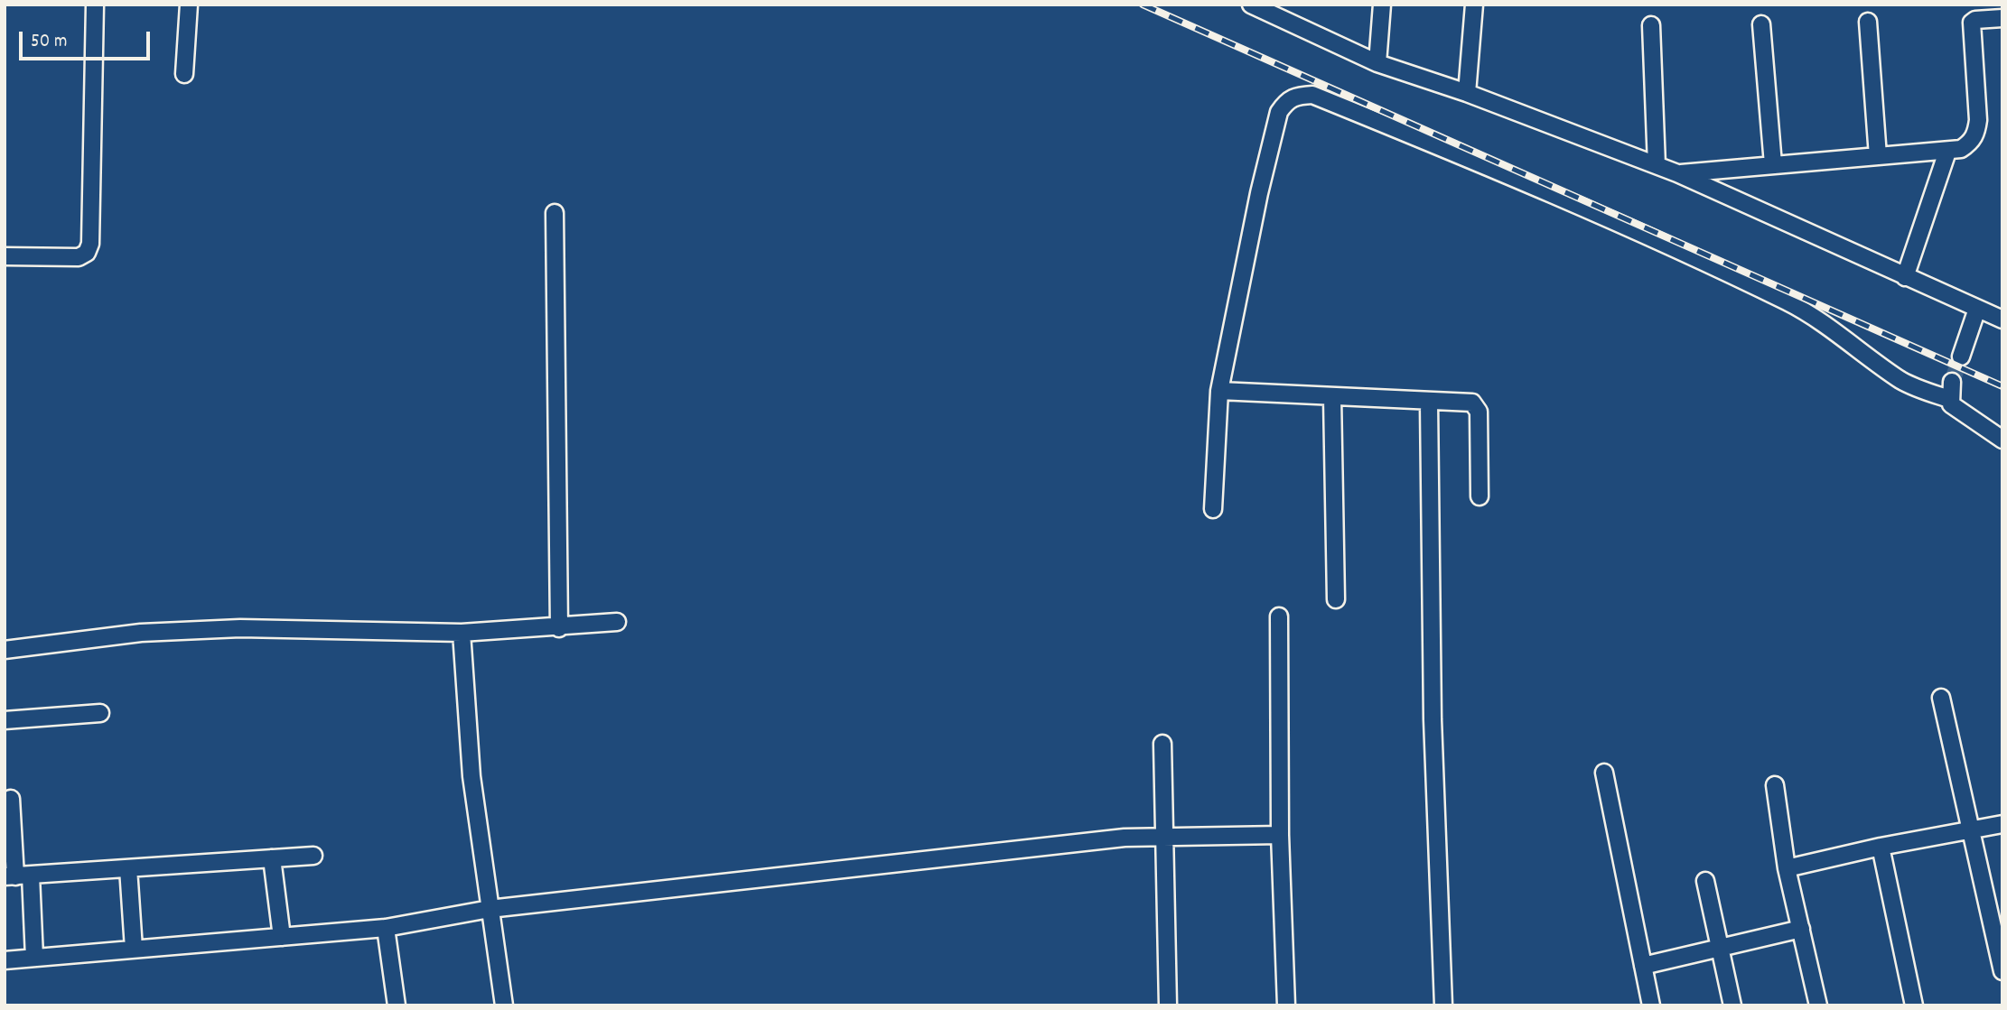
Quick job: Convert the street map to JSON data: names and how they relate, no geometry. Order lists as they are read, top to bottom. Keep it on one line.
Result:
{"scale_bar":"50 m"}
